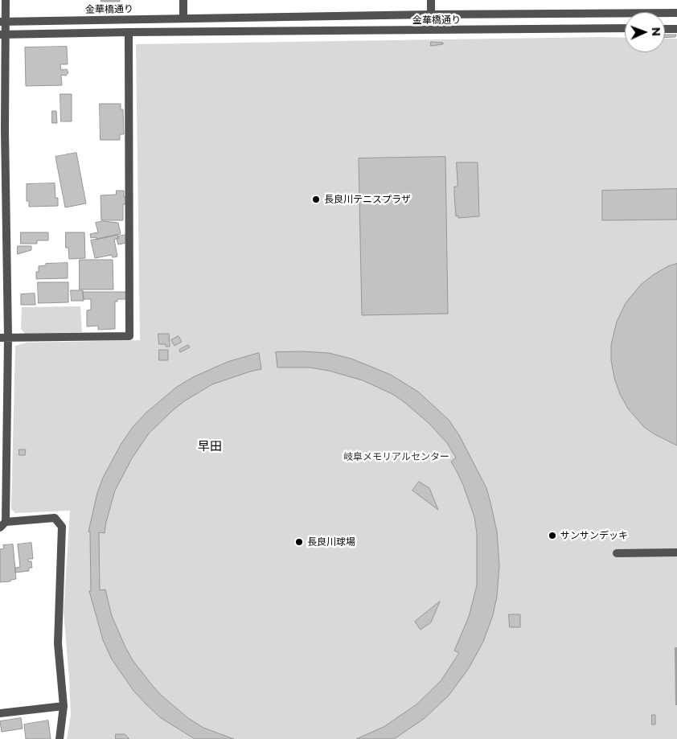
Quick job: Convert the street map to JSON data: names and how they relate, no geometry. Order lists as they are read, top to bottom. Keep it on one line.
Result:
{"streets":{"street":["金華橋通り"]},"districts":["早田"],"parks":["岐阜メモリアルセンター"],"places":["長良川テニスプラザ","サンサンデッキ","長良川球場"],"north":"right"}
